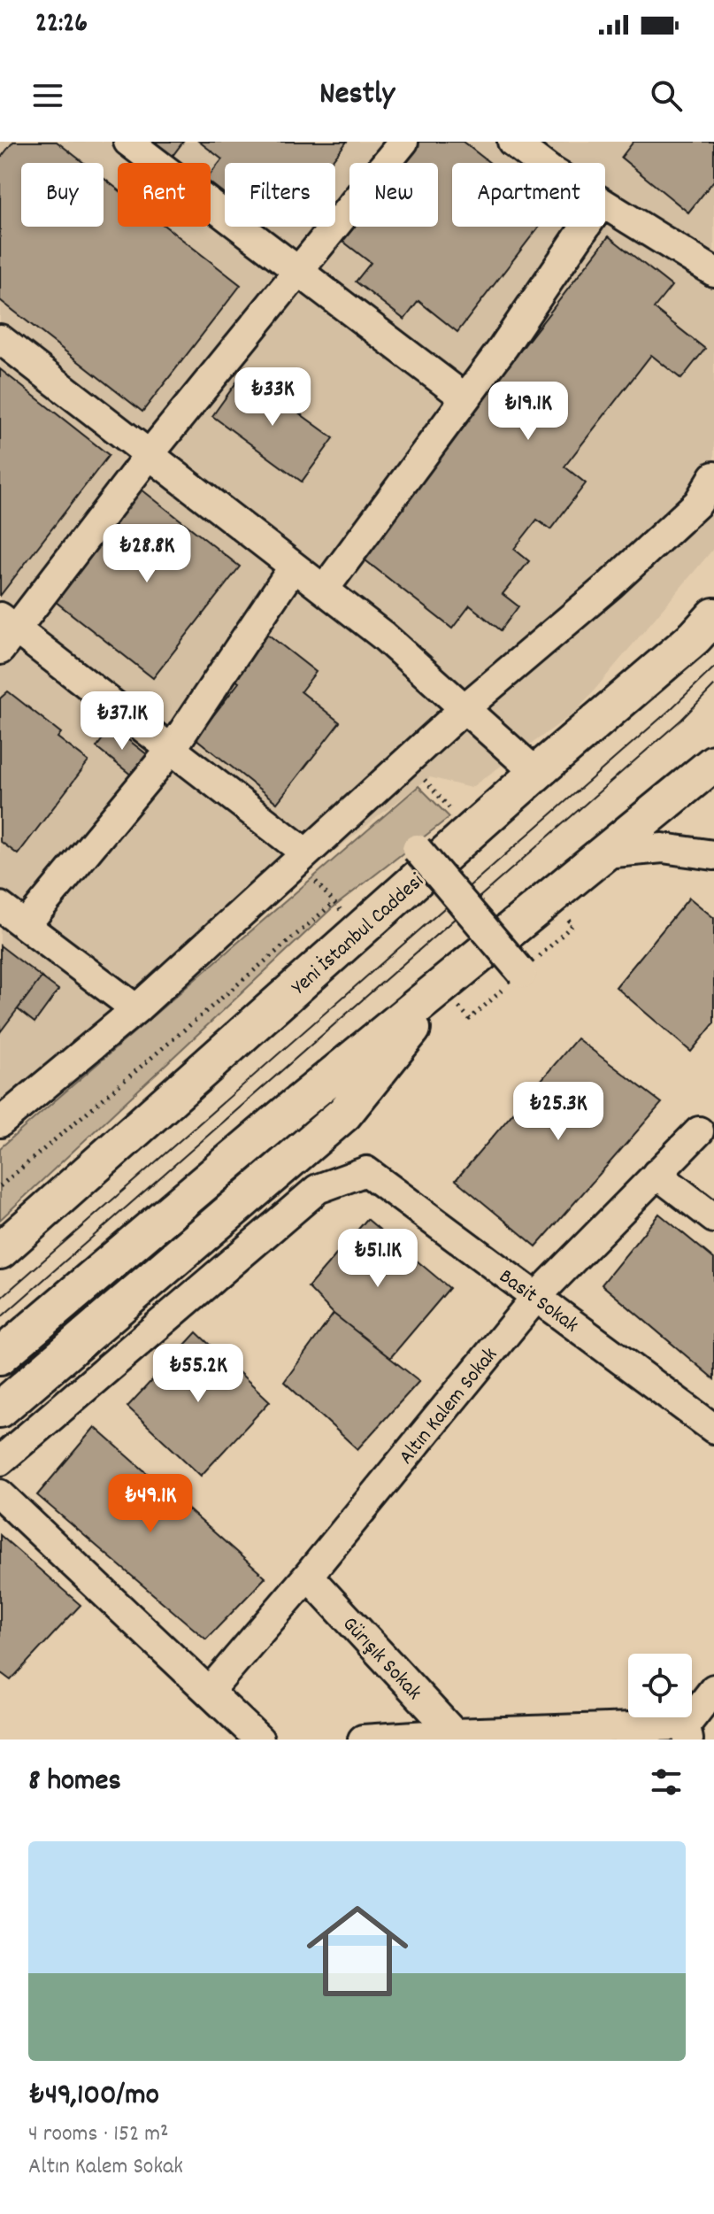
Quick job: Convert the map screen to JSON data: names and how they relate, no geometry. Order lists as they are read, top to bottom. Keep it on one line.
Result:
{"streets":{"main road":["Yeni İstanbul Caddesi"],"street":["Basit Sokak","Altın Kalem Sokak","Gürışık Sokak"]},"crossings":[["Basit Sokak","Altın Kalem Sokak"],["Altın Kalem Sokak","Gürışık Sokak"]],"page":{"status":"22:26","header":"Nestly","chip":["Buy","Rent","Filters","New","Apartment"],"price":["₺33K","₺19.1K","₺28.8K","₺37.1K","₺25.3K","₺51.1K","₺55.2K","₺49.1K"],"heading":"8 homes","list":[{"name":"₺49,100/mo","note":"4 rooms · 152 m² · Altın Kalem Sokak"}]}}
